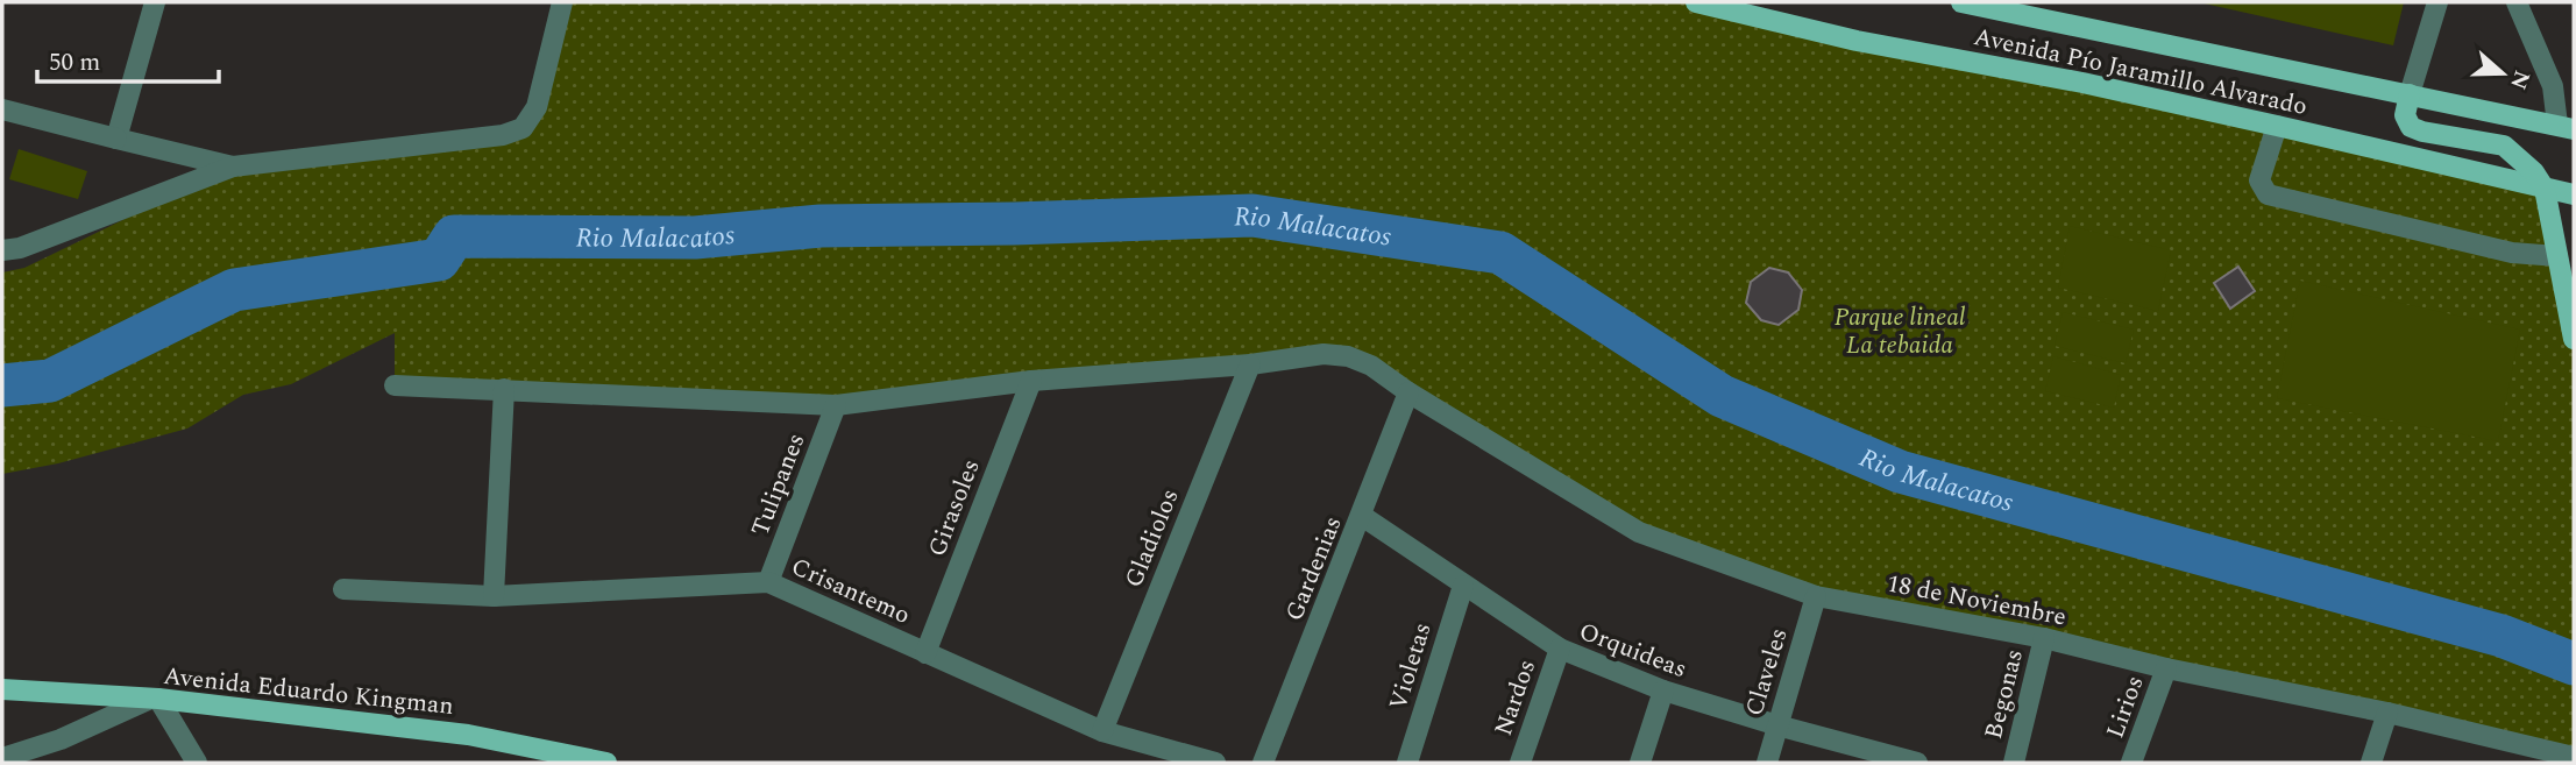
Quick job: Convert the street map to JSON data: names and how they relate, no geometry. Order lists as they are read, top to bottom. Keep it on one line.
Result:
{"streets":{"main road":["Avenida Pío Jaramillo Alvarado","Avenida Eduardo Kingman"],"street":["Tulipanes","Girasoles","Gladiolos","Gardenias","Crisantemo","18 de Noviembre","Orquideas","Violetas","Claveles","Begonas","Nardos","Lirios"]},"crossings":[["Tulipanes","Crisantemo"],["Tulipanes","18 de Noviembre"],["Girasoles","Crisantemo"],["Girasoles","18 de Noviembre"],["Gladiolos","Crisantemo"],["Gladiolos","18 de Noviembre"],["Gardenias","18 de Noviembre"],["Gardenias","Orquideas"],["18 de Noviembre","Claveles"],["18 de Noviembre","Begonas"],["18 de Noviembre","Lirios"],["Orquideas","Violetas"],["Orquideas","Claveles"],["Orquideas","Nardos"]],"water":["Rio Malacatos"],"parks":["Parque lineal La tebaida"],"scale_bar":"50 m","north":"right"}
